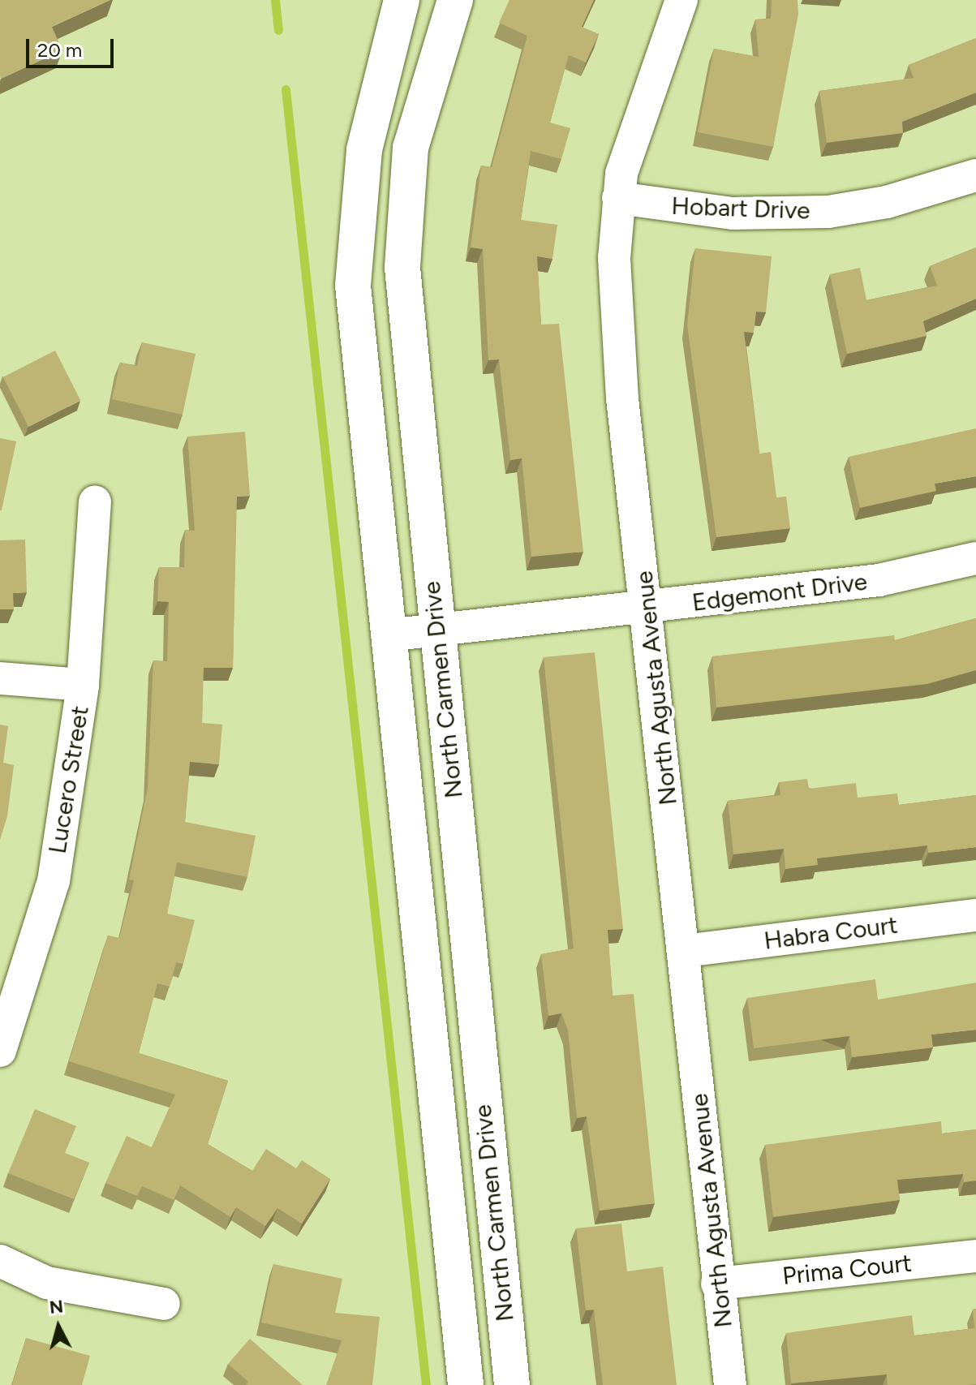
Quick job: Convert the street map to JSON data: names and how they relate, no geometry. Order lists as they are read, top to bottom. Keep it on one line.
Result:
{"streets":{"main road":["North Carmen Drive"],"street":["Hobart Drive","Edgemont Drive","North Agusta Avenue","Lucero Street","Habra Court","Prima Court"]},"crossings":[["Hobart Drive","North Agusta Avenue"],["Edgemont Drive","North Agusta Avenue"],["Edgemont Drive","North Carmen Drive"],["North Agusta Avenue","Habra Court"],["North Agusta Avenue","Prima Court"]],"scale_bar":"20 m","north":"top"}
